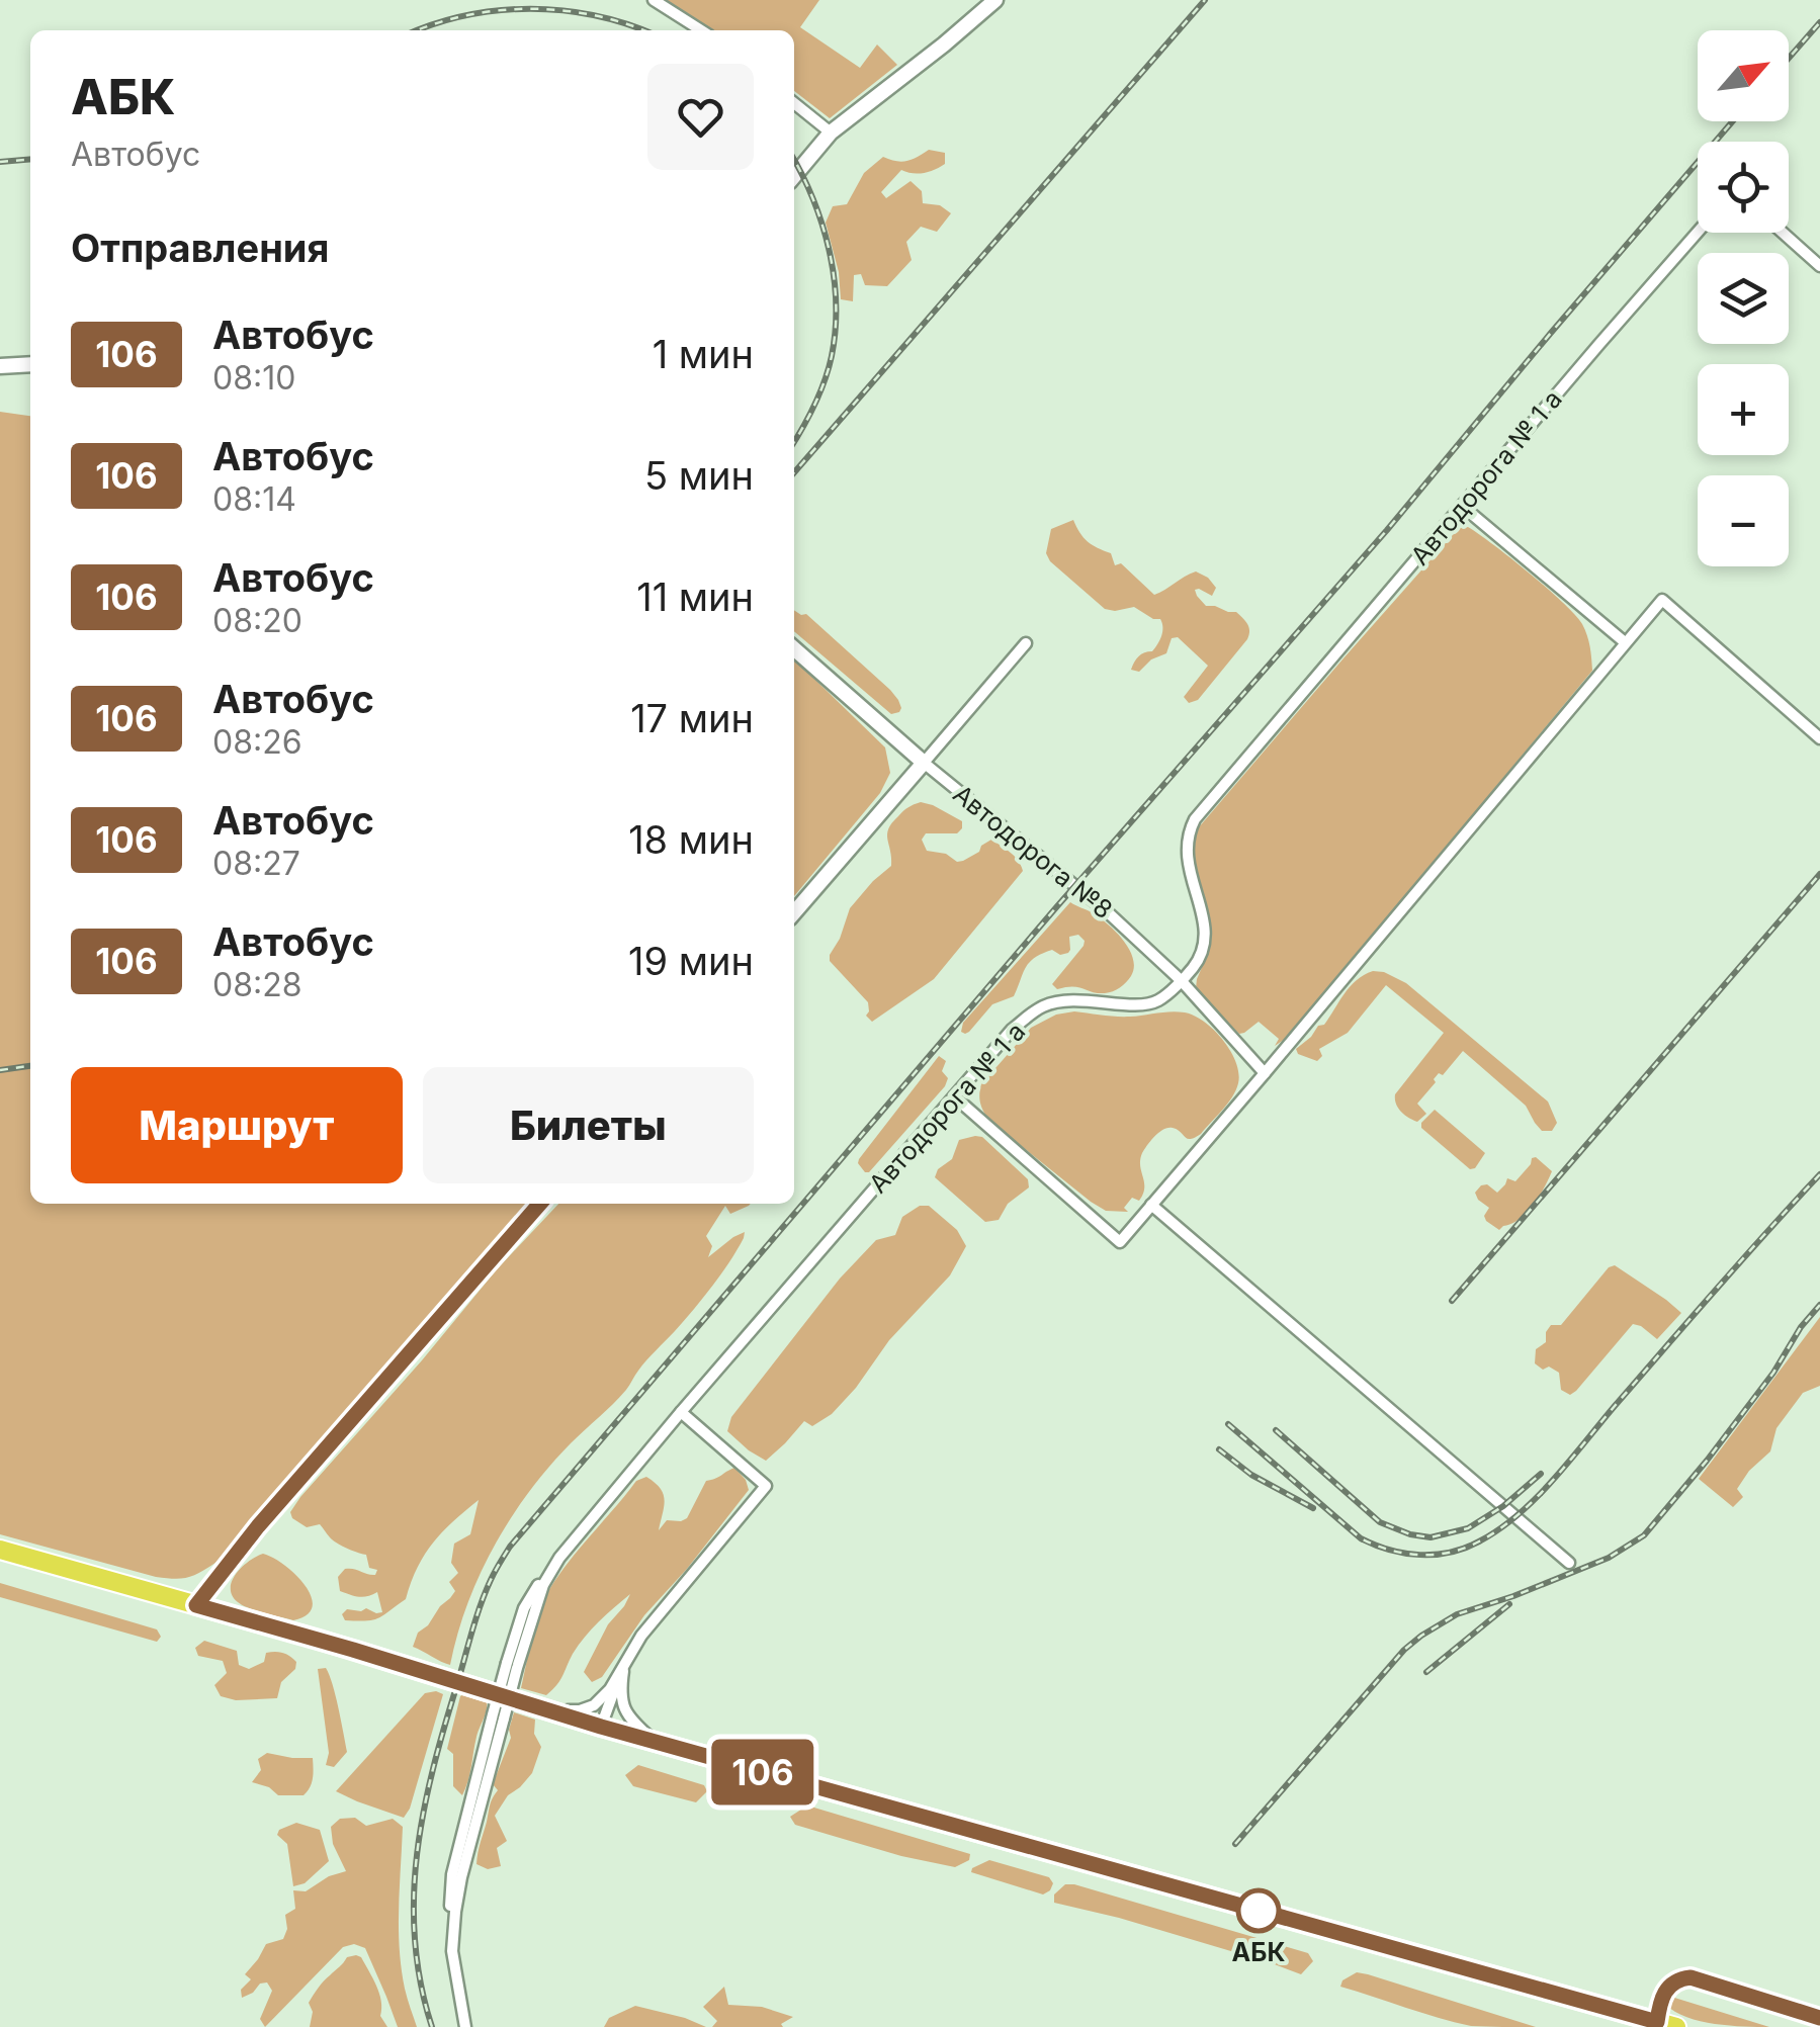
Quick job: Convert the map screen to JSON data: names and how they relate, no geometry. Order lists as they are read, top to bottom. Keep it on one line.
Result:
{"streets":{"street":["Автодорога № 1 а","Автодорога №8"]},"crossings":[["Автодорога № 1 а","Автодорога №8"]],"places":["АБК"],"lines":["bus line 106"],"north":"top right","page":{"on_map":"106","map_buttons":["+","−"],"heading":[["АБК","Автобус"],"Отправления"],"list":[{"mark":"106","name":"Автобус","note":"08:10","value":"1 мин"},{"mark":"106","name":"Автобус","note":"08:14","value":"5 мин"},{"mark":"106","name":"Автобус","note":"08:20","value":"11 мин"},{"mark":"106","name":"Автобус","note":"08:26","value":"17 мин"},{"mark":"106","name":"Автобус","note":"08:27","value":"18 мин"},{"mark":"106","name":"Автобус","note":"08:28","value":"19 мин"}],"buttons":["Маршрут","Билеты"]}}
